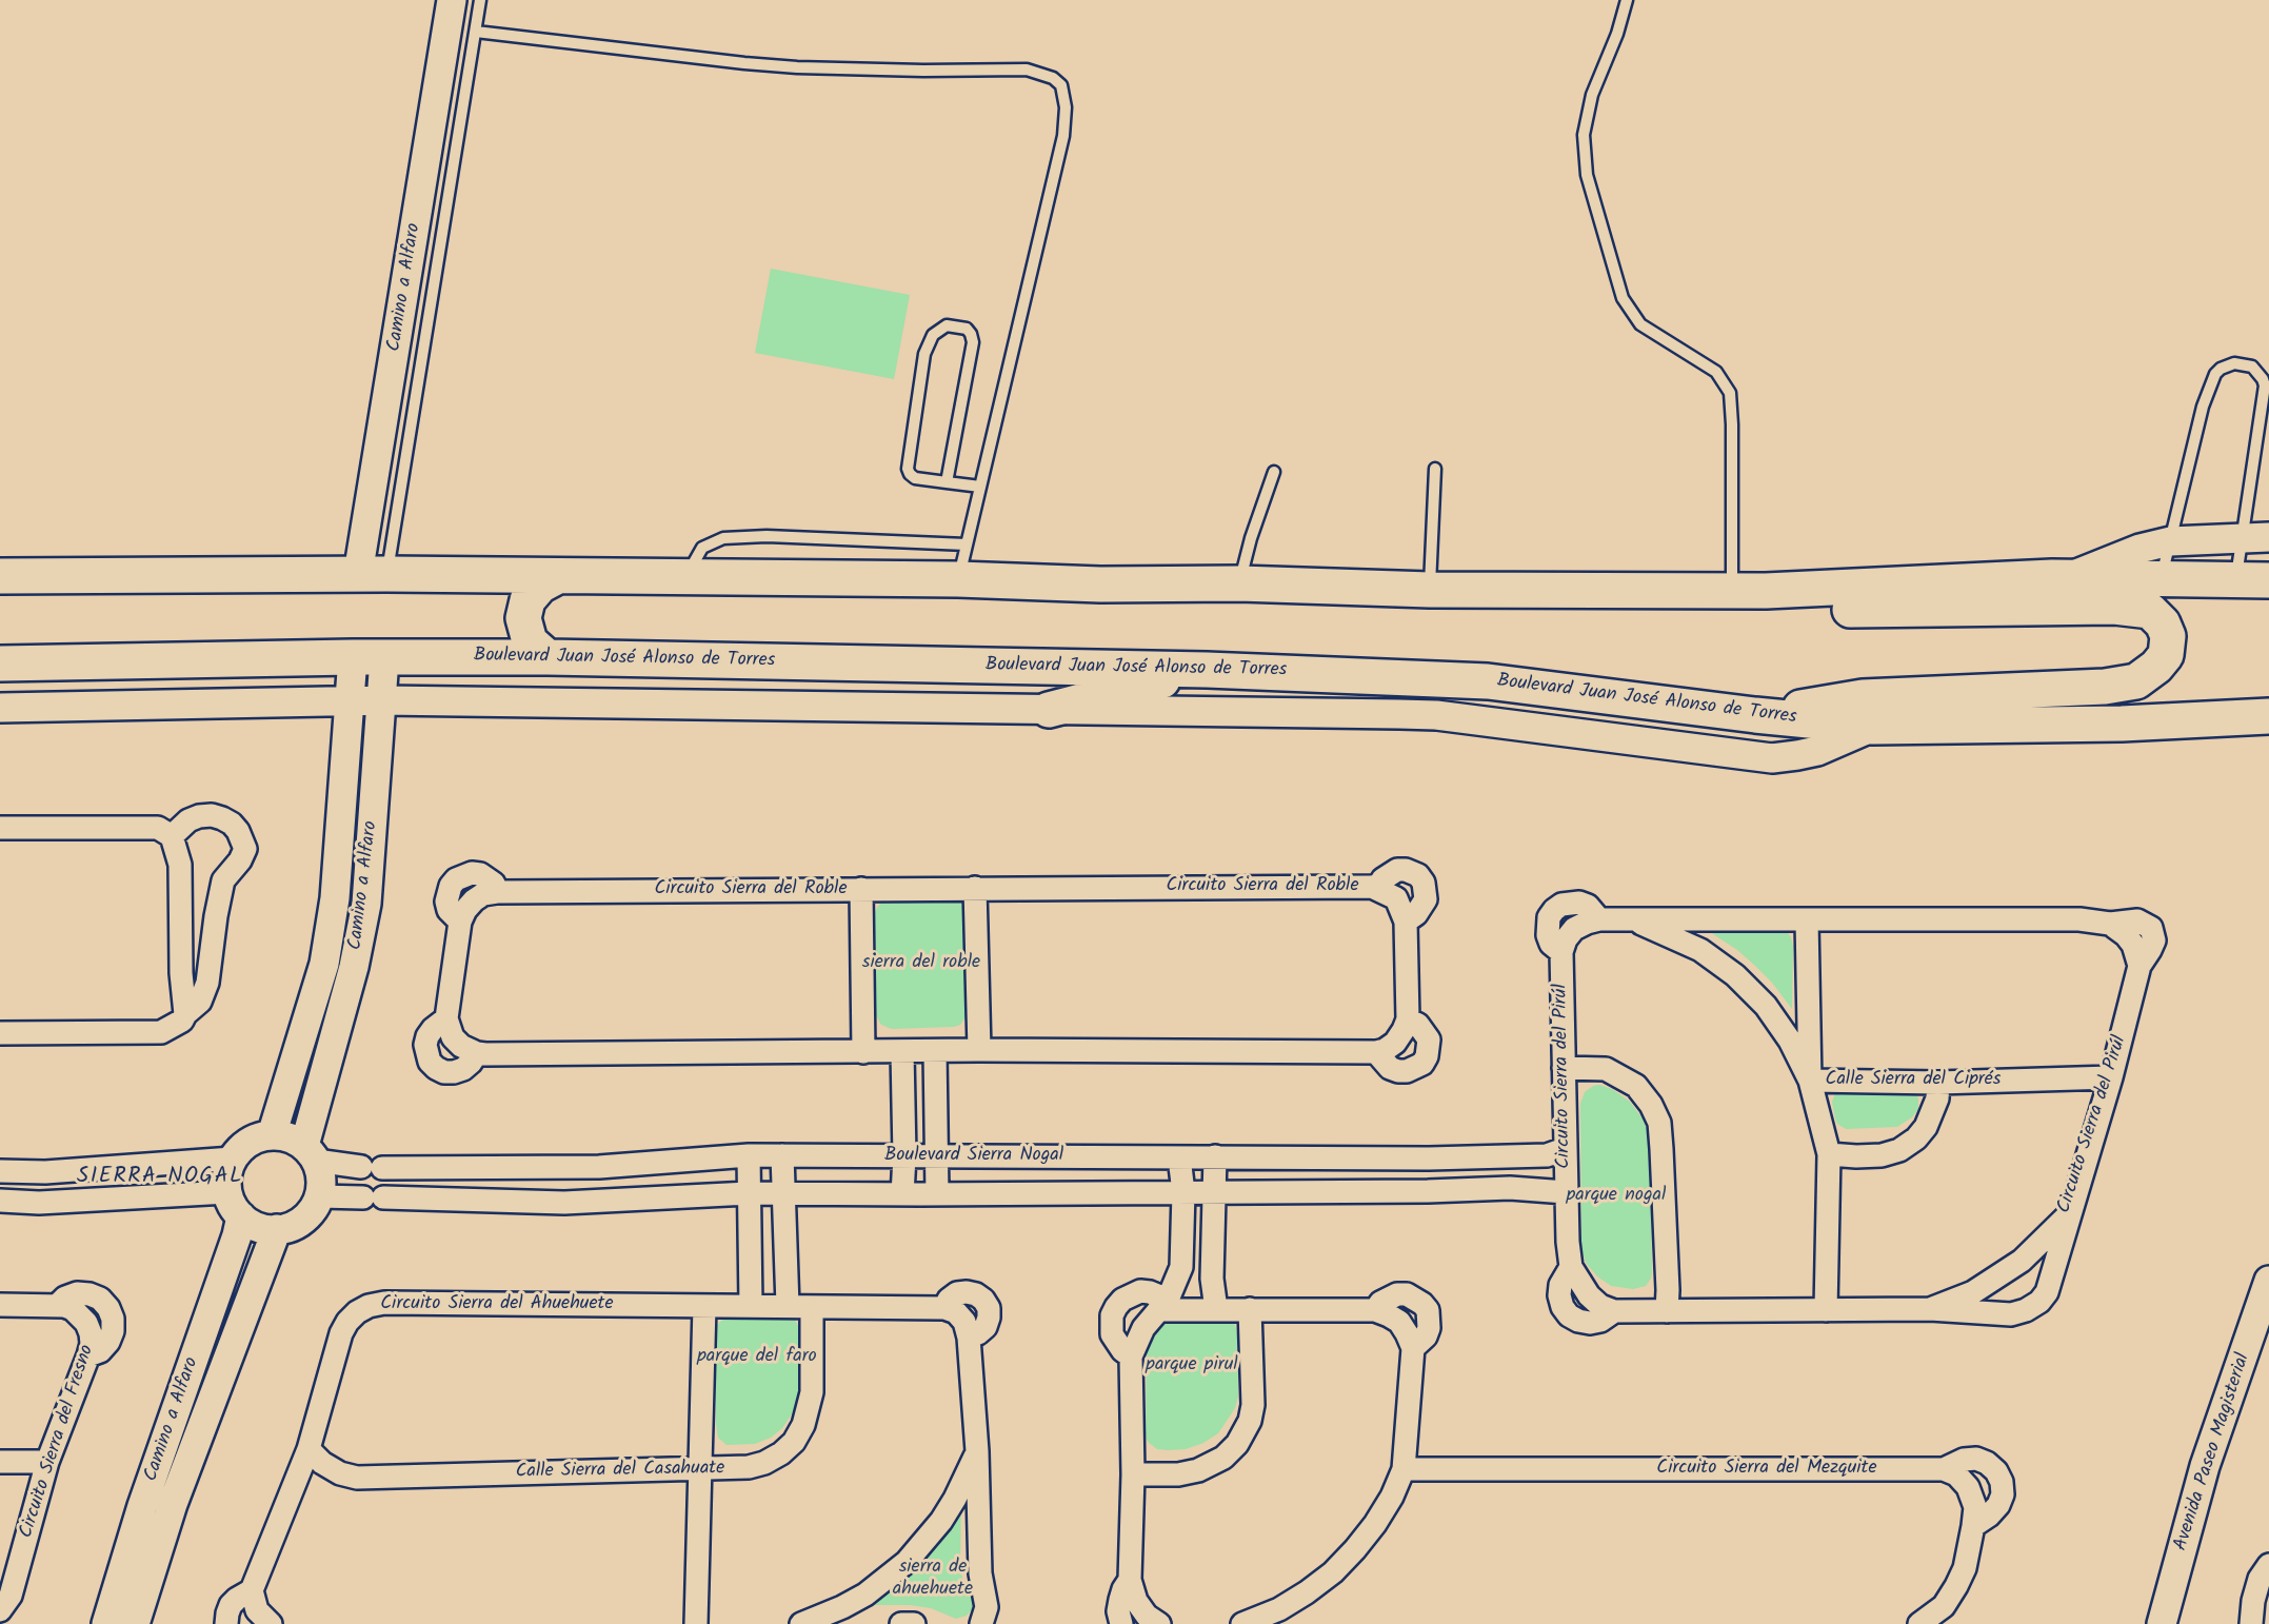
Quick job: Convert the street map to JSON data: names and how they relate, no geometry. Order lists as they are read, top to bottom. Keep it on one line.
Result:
{"streets":{"main road":["Boulevard Juan José Alonso de Torres"],"street":["Camino a Alfaro","Circuito Sierra del Roble","Circuito Sierra del Pirúl","Calle Sierra del Ciprés","Boulevard Sierra Nogal","Circuito Sierra del Ahuehuete","Circuito Sierra del Fresno","Avenida Paseo Magisterial","Circuito Sierra del Mezquite","Calle Sierra del Casahuate"]},"crossings":[["Camino a Alfaro","Boulevard Juan José Alonso de Torres"],["Camino a Alfaro","Boulevard Sierra Nogal"],["Circuito Sierra del Pirúl","Calle Sierra del Ciprés"],["Circuito Sierra del Pirúl","Boulevard Sierra Nogal"],["Circuito Sierra del Ahuehuete","Calle Sierra del Casahuate"]],"districts":["SIERRA NOGAL"],"parks":["sierra del roble","parque nogal","parque del faro","parque pirul","sierra de ahuehuete"]}
